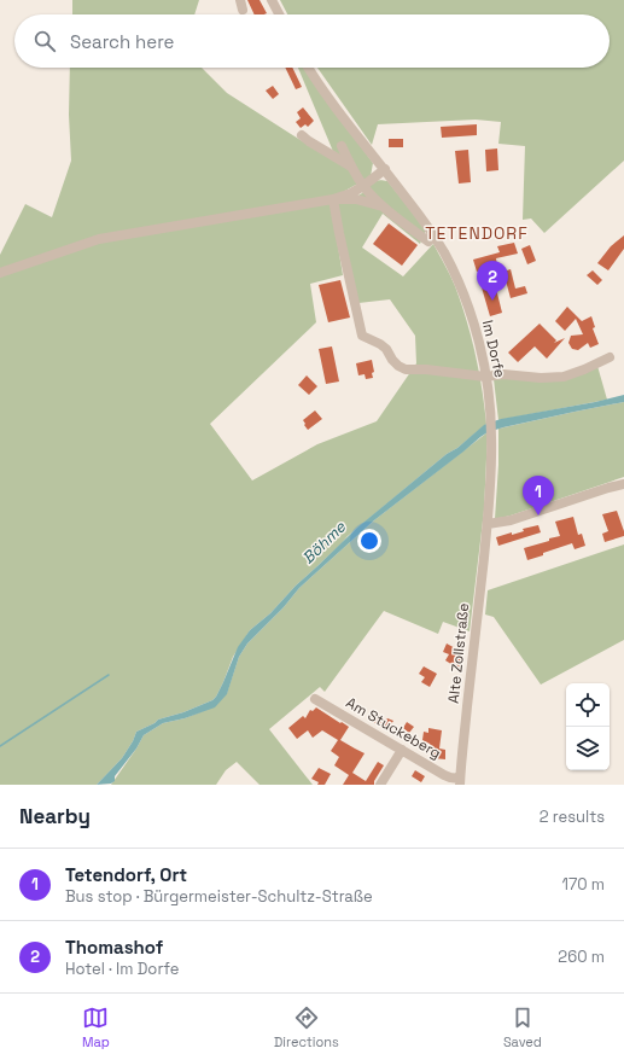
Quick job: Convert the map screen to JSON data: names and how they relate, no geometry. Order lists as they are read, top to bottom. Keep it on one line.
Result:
{"streets":{"street":["Im Dorfe","Alte Zollstraße","Am Stuckeberg"]},"crossings":[["Im Dorfe","Alte Zollstraße"],["Alte Zollstraße","Am Stuckeberg"]],"districts":["TETENDORF"],"water":["Böhme"],"page":{"search":"Search here","pins":["2","1"],"heading":["Nearby","2 results"],"list":[{"mark":"1","name":"Tetendorf, Ort","note":"Bus stop · Bürgermeister-Schultz-Straße","value":"170 m"},{"mark":"2","name":"Thomashof","note":"Hotel · Im Dorfe","value":"260 m"}],"nav":["Map","Directions","Saved"]}}
